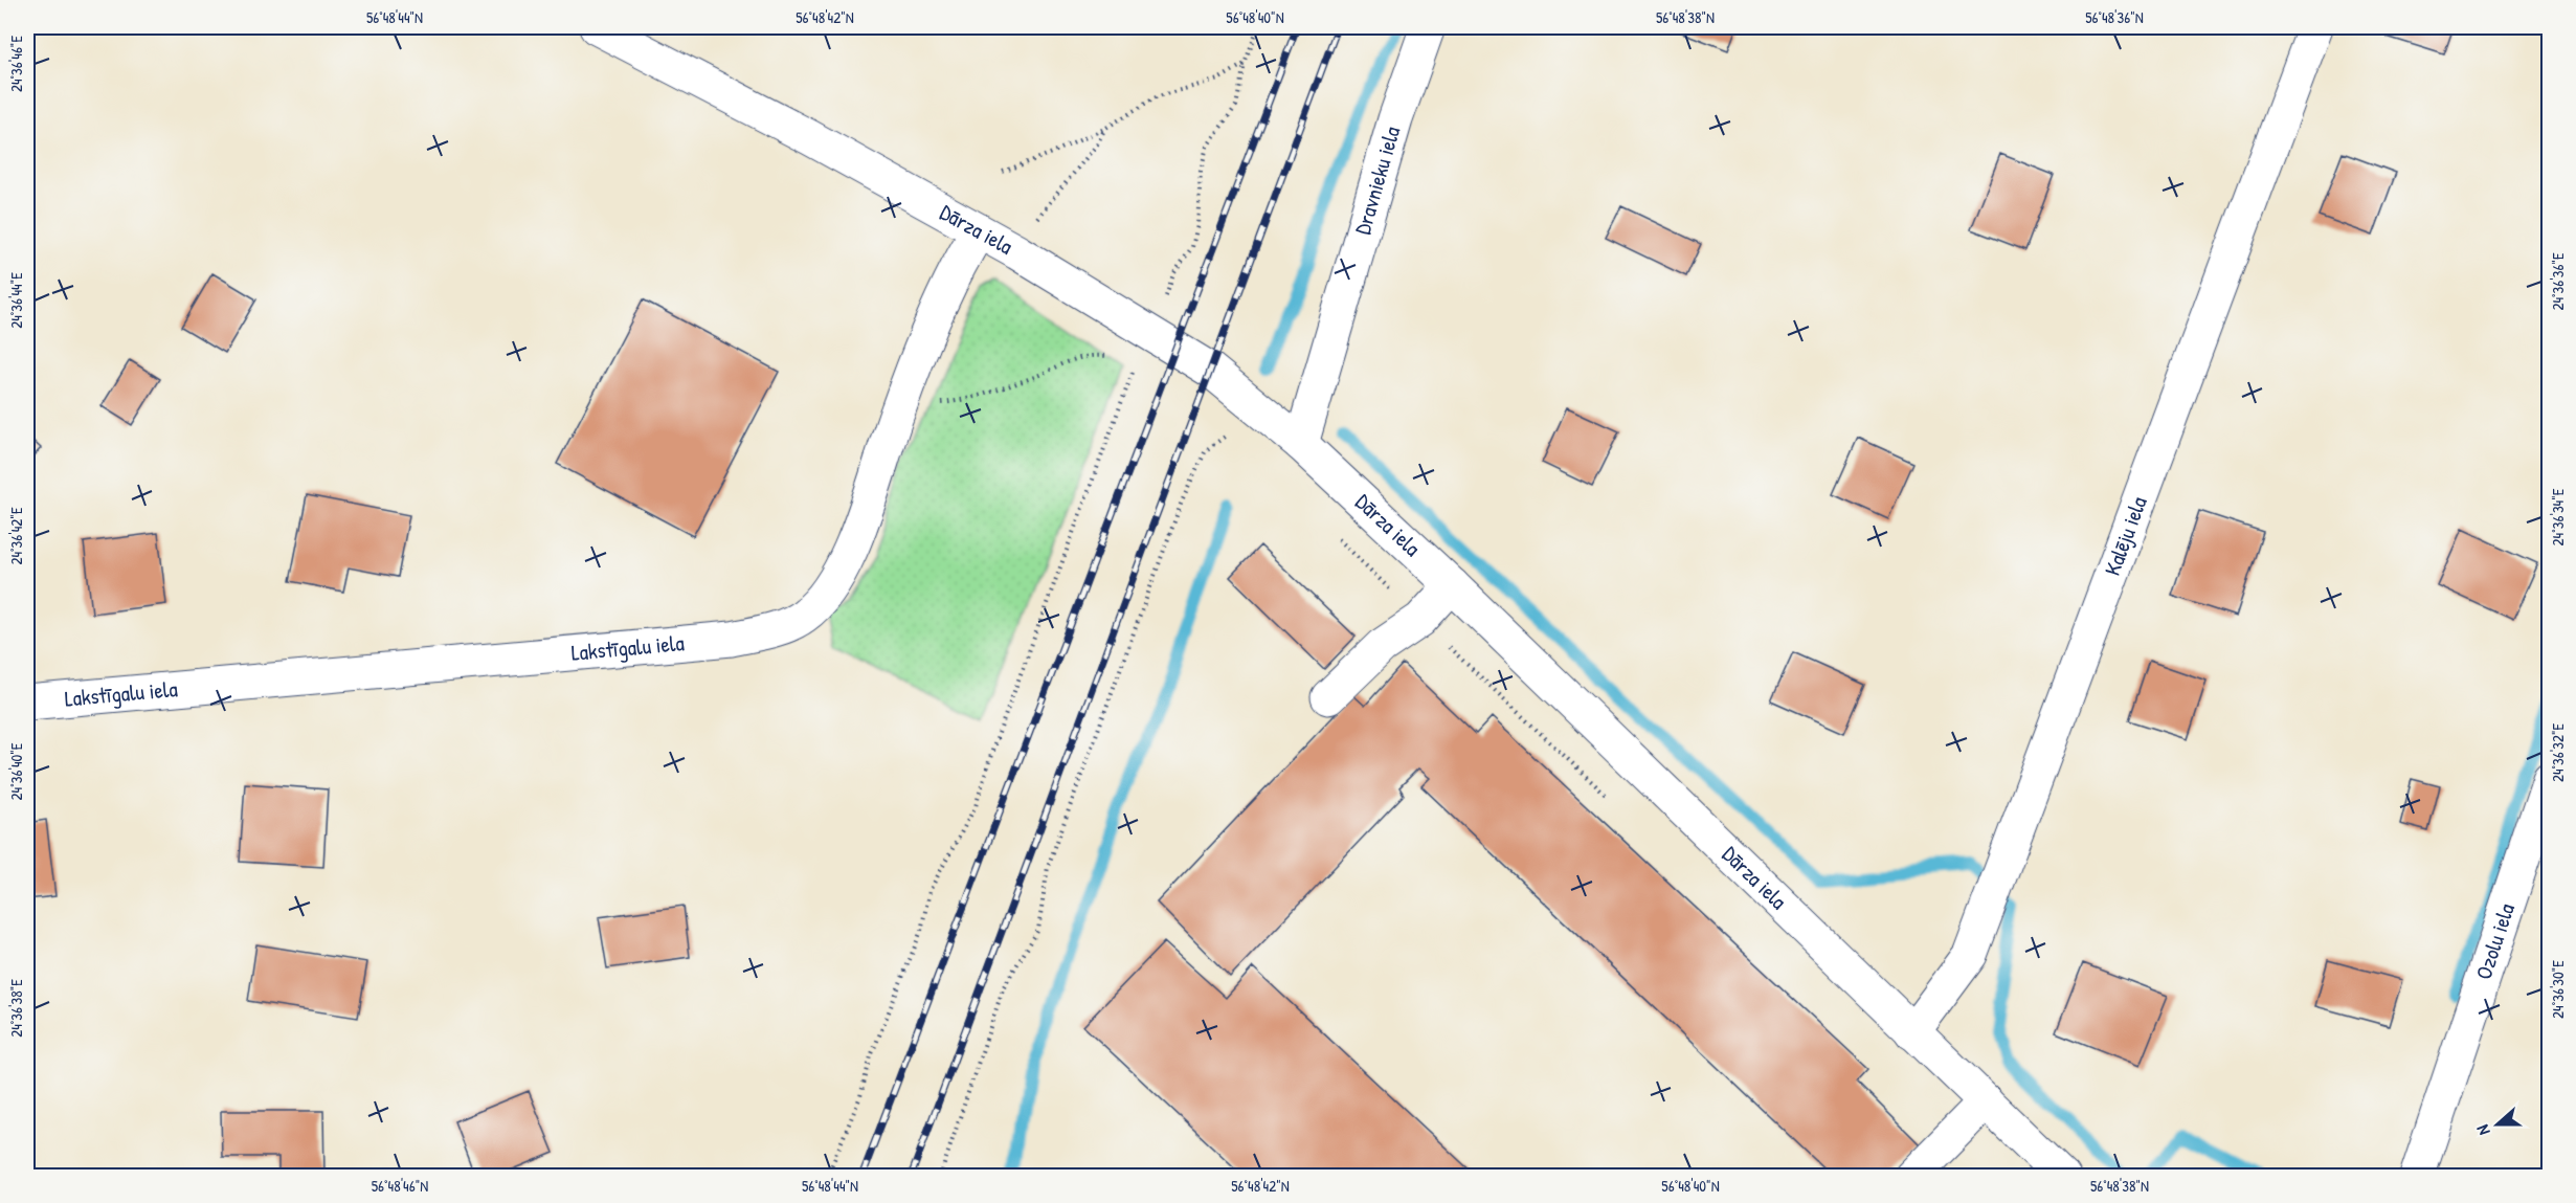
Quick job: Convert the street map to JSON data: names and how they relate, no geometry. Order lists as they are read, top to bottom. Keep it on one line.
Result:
{"streets":{"street":["Dravnieku iela","Dārza iela","Kalēju iela","Lakstīgalu iela","Ozolu iela"]},"crossings":[["Dravnieku iela","Dārza iela"],["Dārza iela","Kalēju iela"],["Dārza iela","Lakstīgalu iela"]],"north":"left","coordinates":["56°48'44\"N","56°48'42\"N","56°48'40\"N","56°48'38\"N","56°48'36\"N","24°36'46\"E","24°36'36\"E","24°36'44\"E","24°36'34\"E","24°36'42\"E","24°36'32\"E","24°36'40\"E","24°36'30\"E","24°36'38\"E","56°48'46\"N"]}
